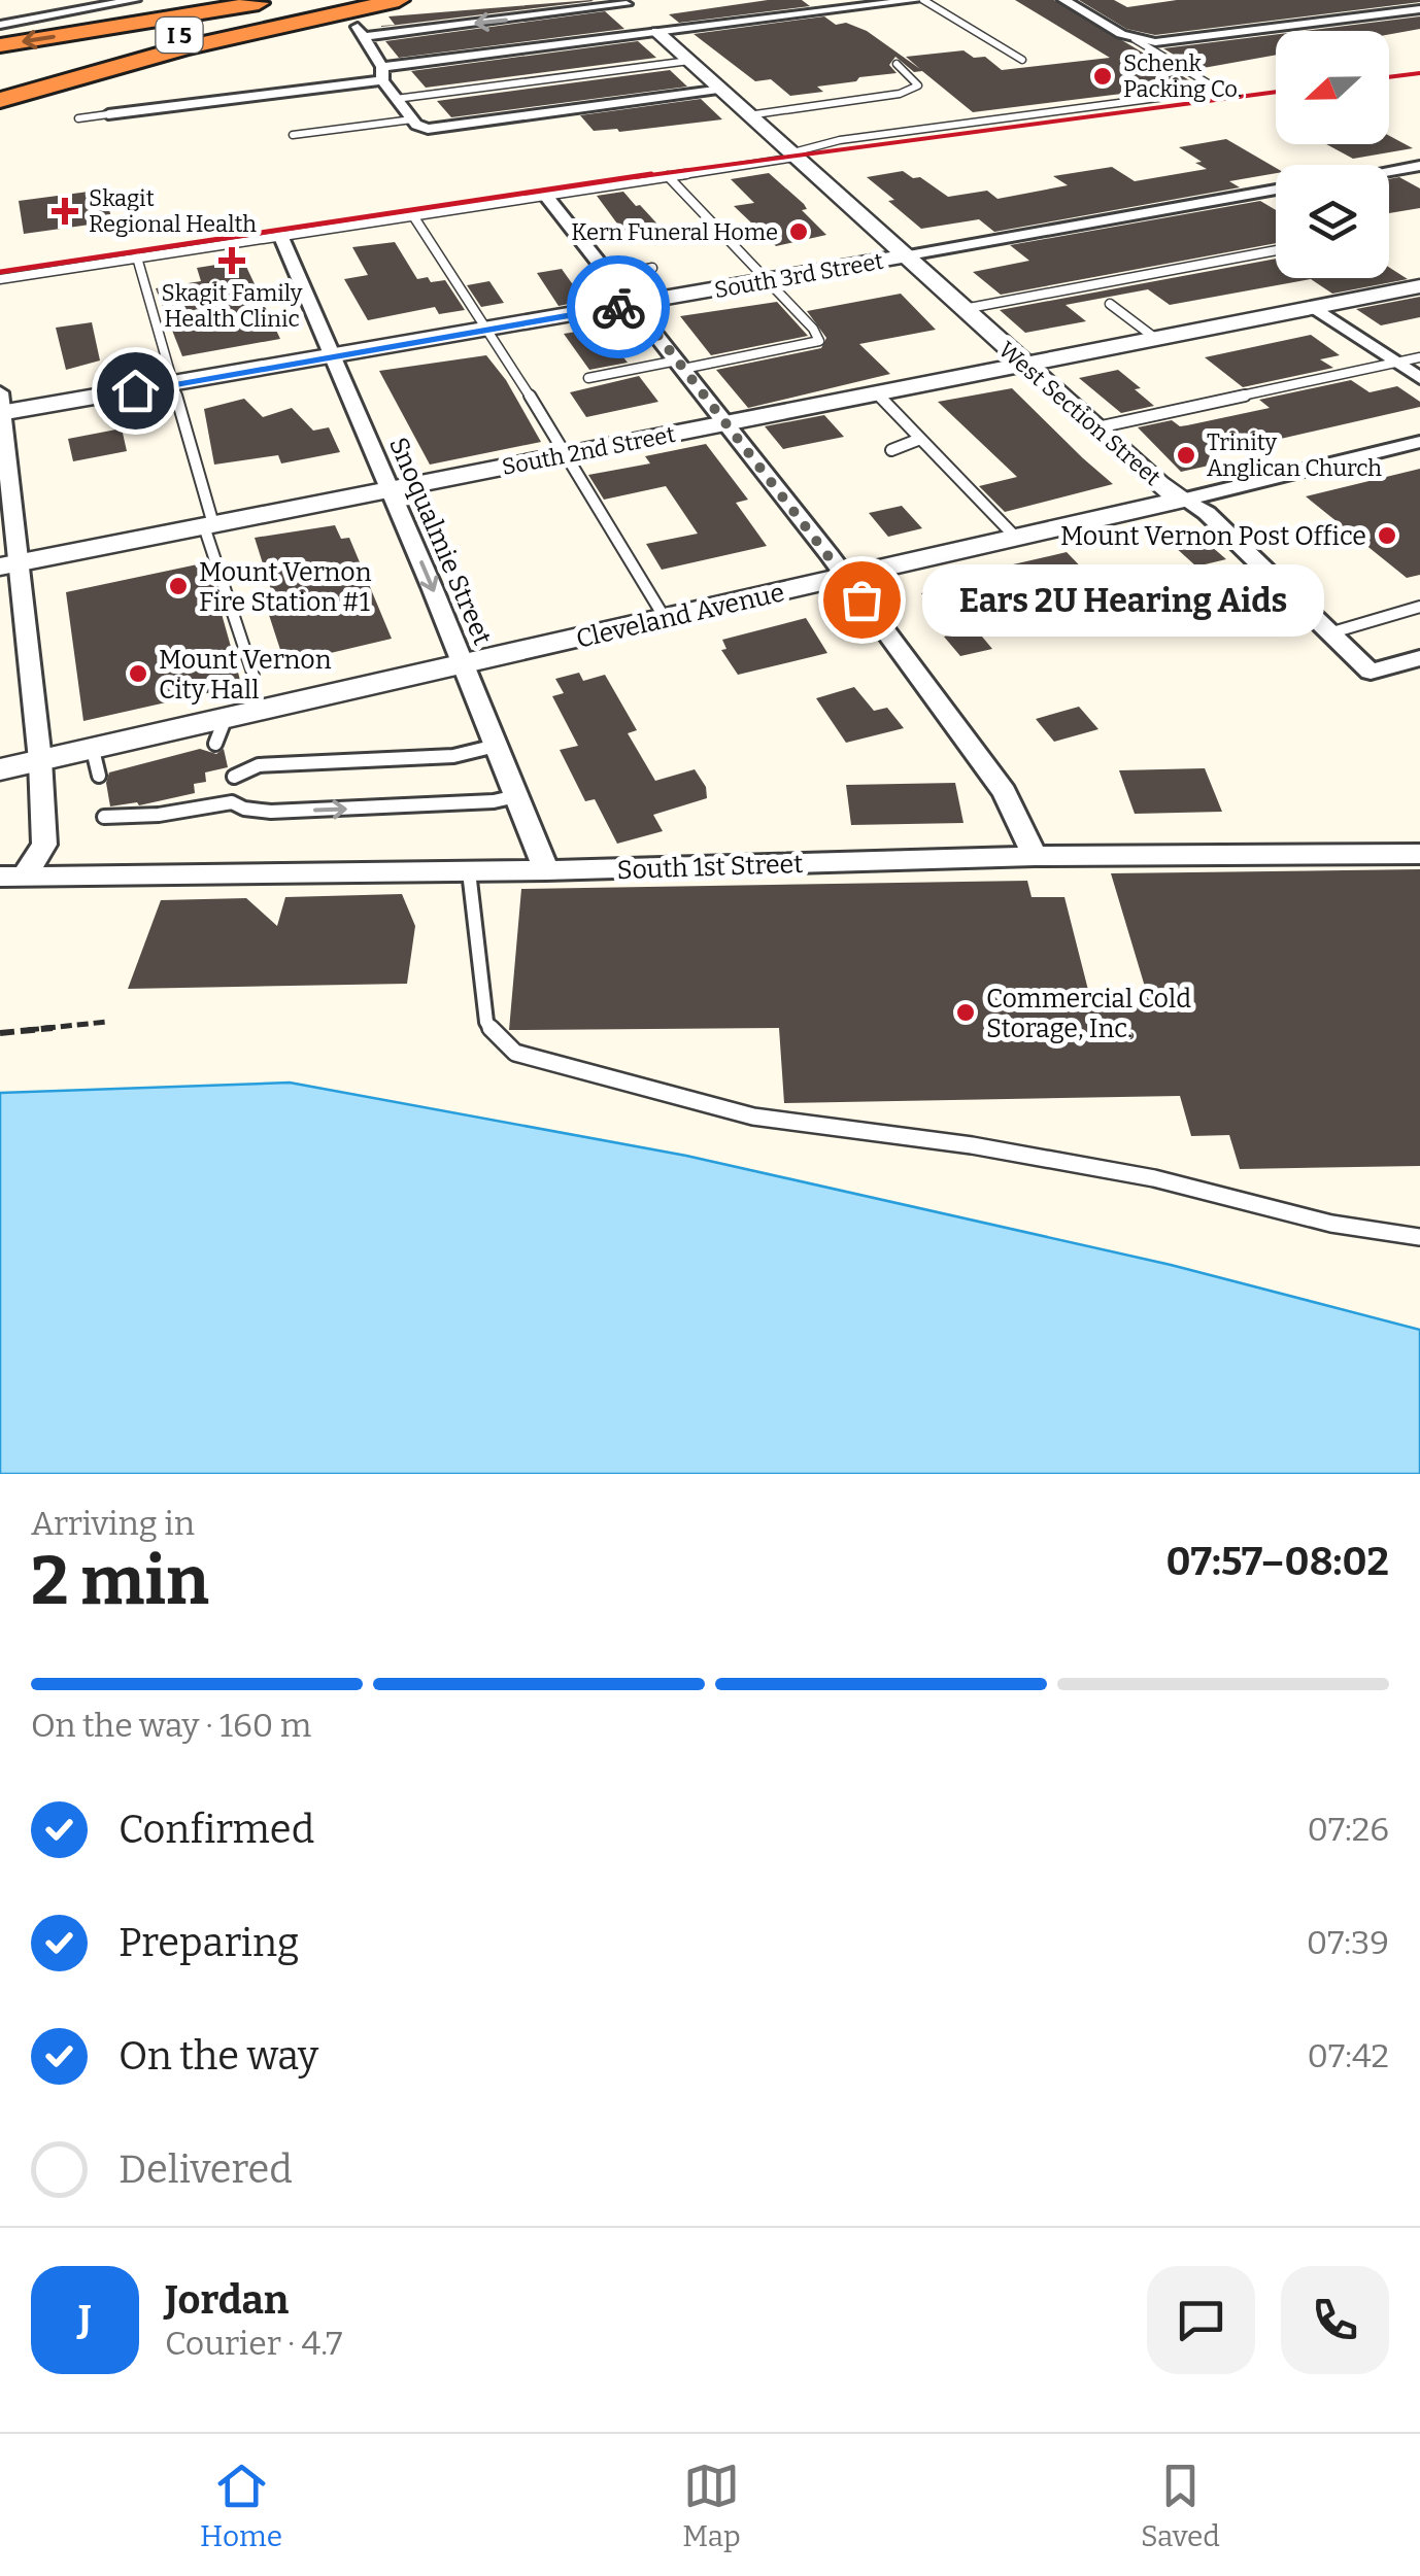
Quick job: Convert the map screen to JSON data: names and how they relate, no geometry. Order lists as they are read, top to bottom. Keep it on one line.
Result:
{"streets":{"highway":["I 5"],"street":["South 3rd Street","West Section Street","South 2nd Street","Snoqualmie Street","Cleveland Avenue","South 1st Street"]},"crossings":[["South 3rd Street","West Section Street"],["South 3rd Street","Snoqualmie Street"],["West Section Street","South 2nd Street"],["West Section Street","Cleveland Avenue"],["South 2nd Street","Snoqualmie Street"],["Snoqualmie Street","Cleveland Avenue"],["Snoqualmie Street","South 1st Street"]],"places":{"other":["Schenk Packing Co.","Kern Funeral Home","Trinity Anglican Church","Mount Vernon Post Office","Mount Vernon Fire Station #1","Ears 2U Hearing Aids","Mount Vernon City Hall","Commercial Cold Storage, Inc."],"health":["Skagit Regional Health","Skagit Family Health Clinic"]},"north":"left","page":{"bubble":"Ears 2U Hearing Aids","heading":["2 min","Arriving in","07:57–08:02"],"panel":["Jordan","Courier · 4.7"],"bar":"On the way · 160 m","list":[["Confirmed","07:26"],["Preparing","07:39"],["On the way","07:42"],"Delivered"],"round":"J","tabs":["Home","Map","Saved"]}}
